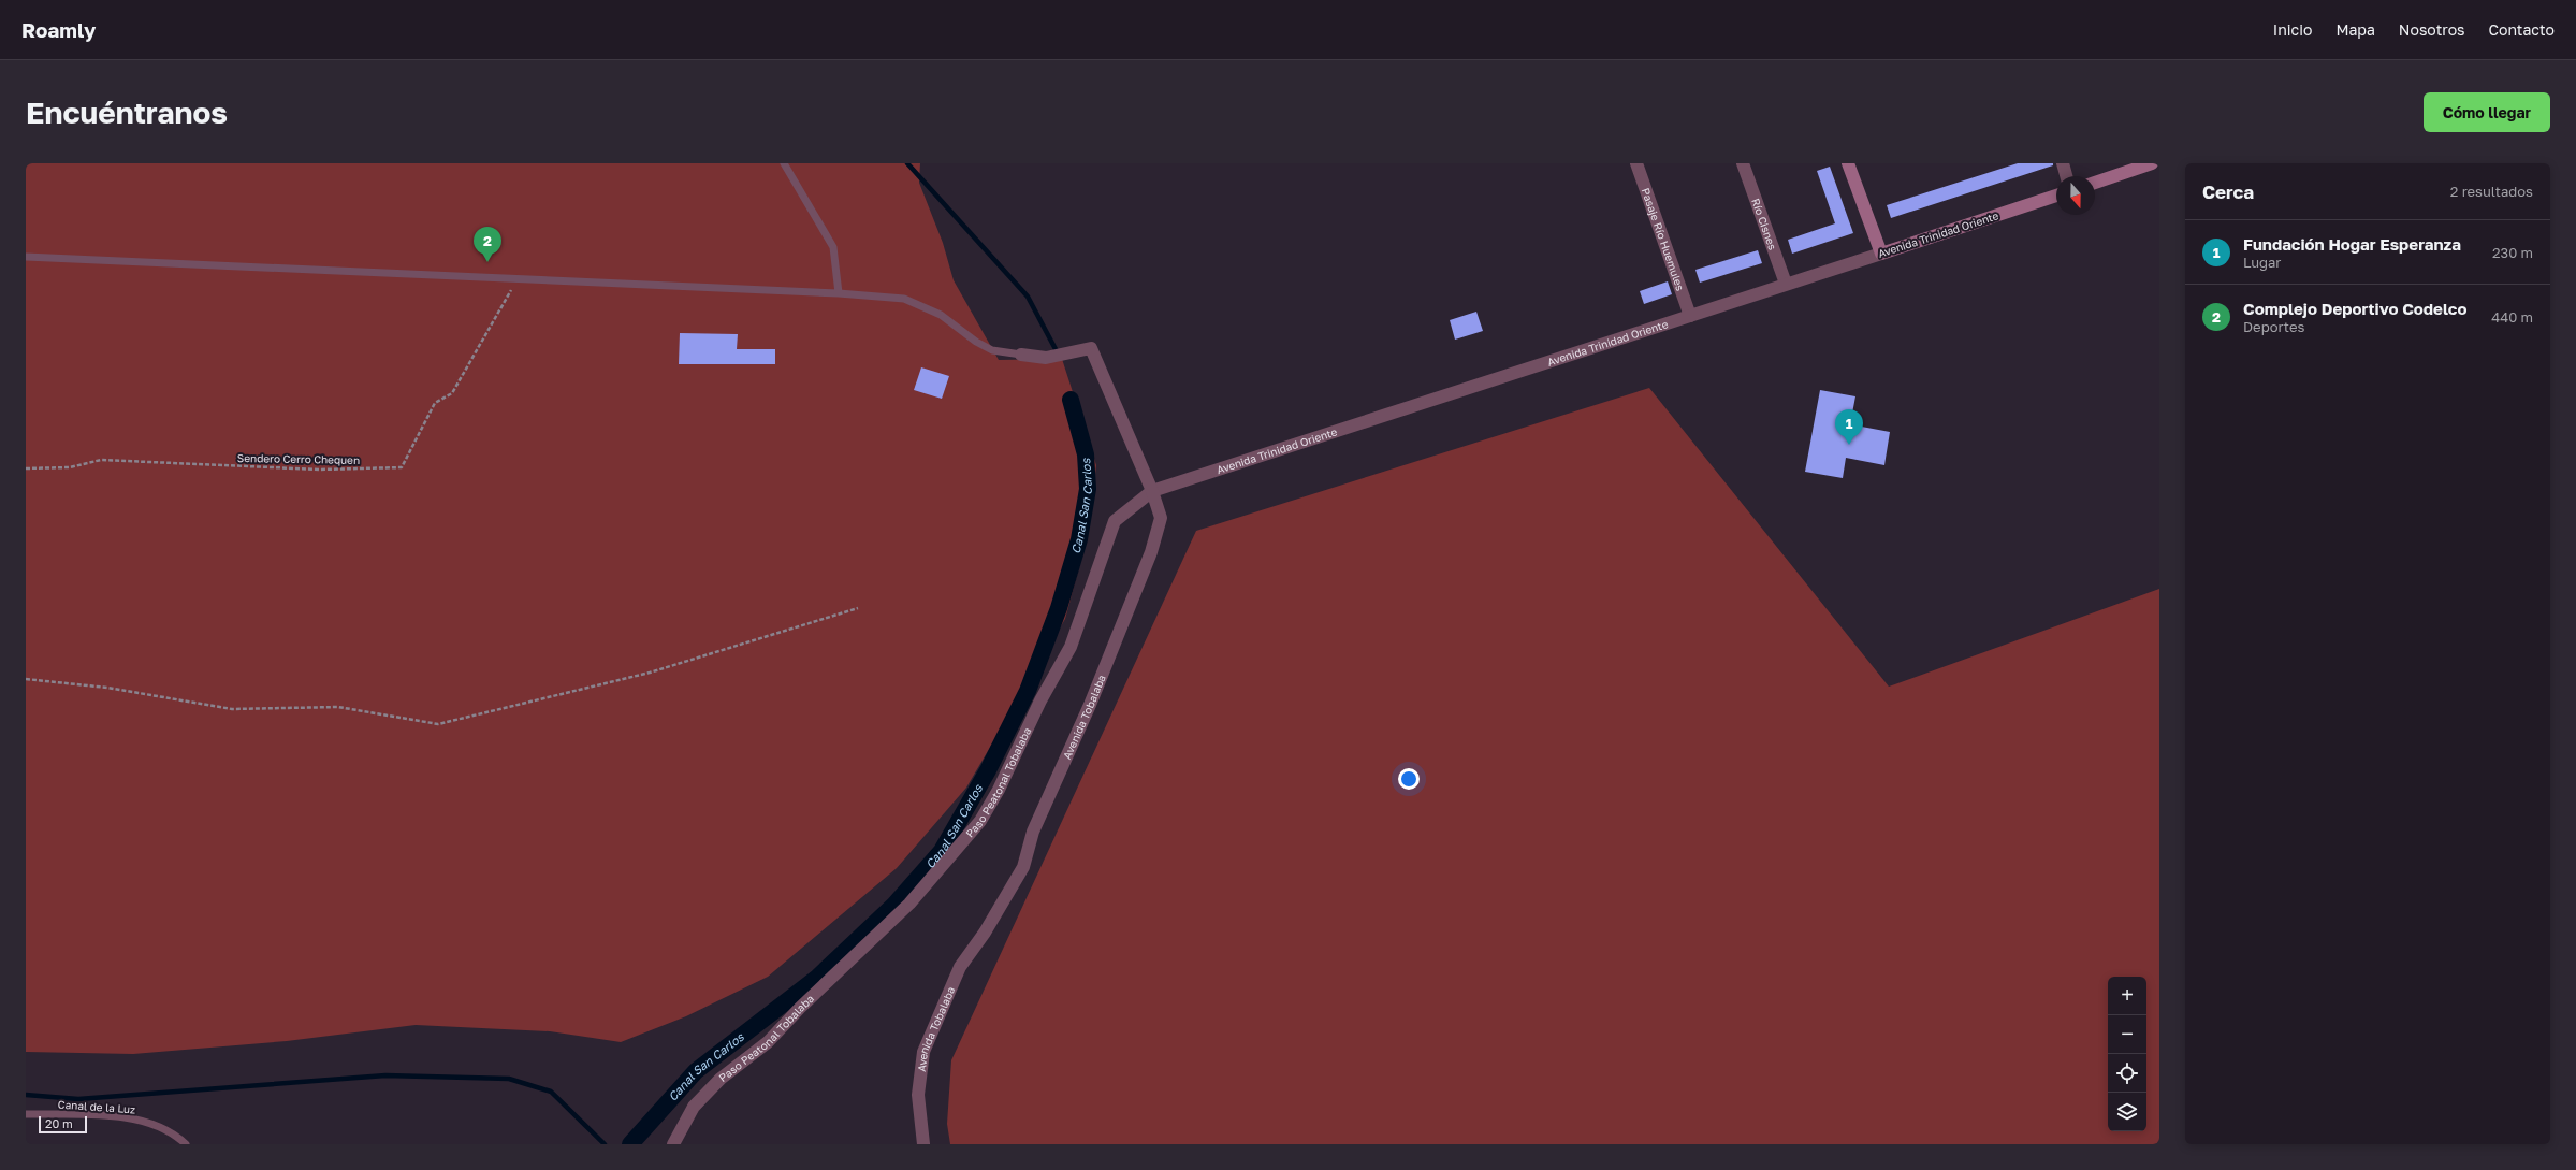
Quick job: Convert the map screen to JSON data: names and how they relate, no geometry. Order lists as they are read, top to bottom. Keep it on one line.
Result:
{"streets":{"street":["Río Cisnes","Avenida Trinidad Oriente","Pasaje Río Huemules","Avenida Tobalaba","Paso Peatonal Tobalaba"],"lane":["Canal de la Luz"],"path":["Sendero Cerro Chequen"]},"crossings":[["Río Cisnes","Avenida Trinidad Oriente"],["Avenida Trinidad Oriente","Pasaje Río Huemules"],["Avenida Trinidad Oriente","Avenida Tobalaba"],["Avenida Trinidad Oriente","Paso Peatonal Tobalaba"],["Avenida Tobalaba","Paso Peatonal Tobalaba"]],"water":["Canal San Carlos"],"scale_bar":"20 m","north":"bottom","page":{"header":"Roamly","nav":["Inicio","Mapa","Nosotros","Contacto"],"buttons":"Cómo llegar","title":"Encuéntranos","heading":["Cerca","2 resultados"],"list":[{"mark":"1","name":"Fundación Hogar Esperanza","note":"Lugar","value":"230 m"},{"mark":"2","name":"Complejo Deportivo Codelco","note":"Deportes","value":"440 m"}],"pins":["2","1"],"map_buttons":["+","−"],"scale":"20 m"}}
